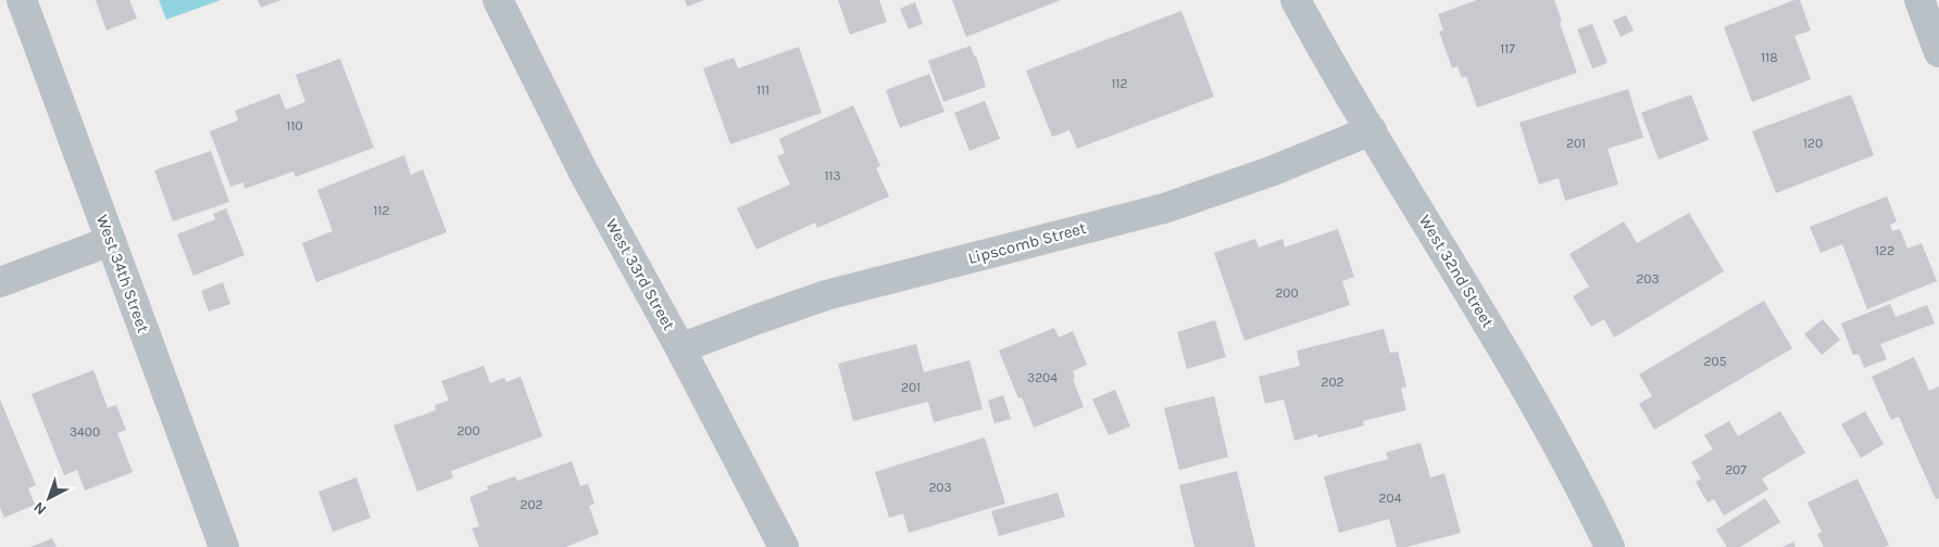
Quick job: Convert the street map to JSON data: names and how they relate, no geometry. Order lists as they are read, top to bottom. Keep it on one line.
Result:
{"streets":{"street":["Lipscomb Street","West 32nd Street","West 34th Street","West 33rd Street"]},"crossings":[["Lipscomb Street","West 32nd Street"],["Lipscomb Street","West 33rd Street"]],"house_numbers":["117","118","112","111","110","201","120","113","112","122","203","200","205","3204","202","201","200","3400","207","203","204","202"],"north":"bottom left"}
